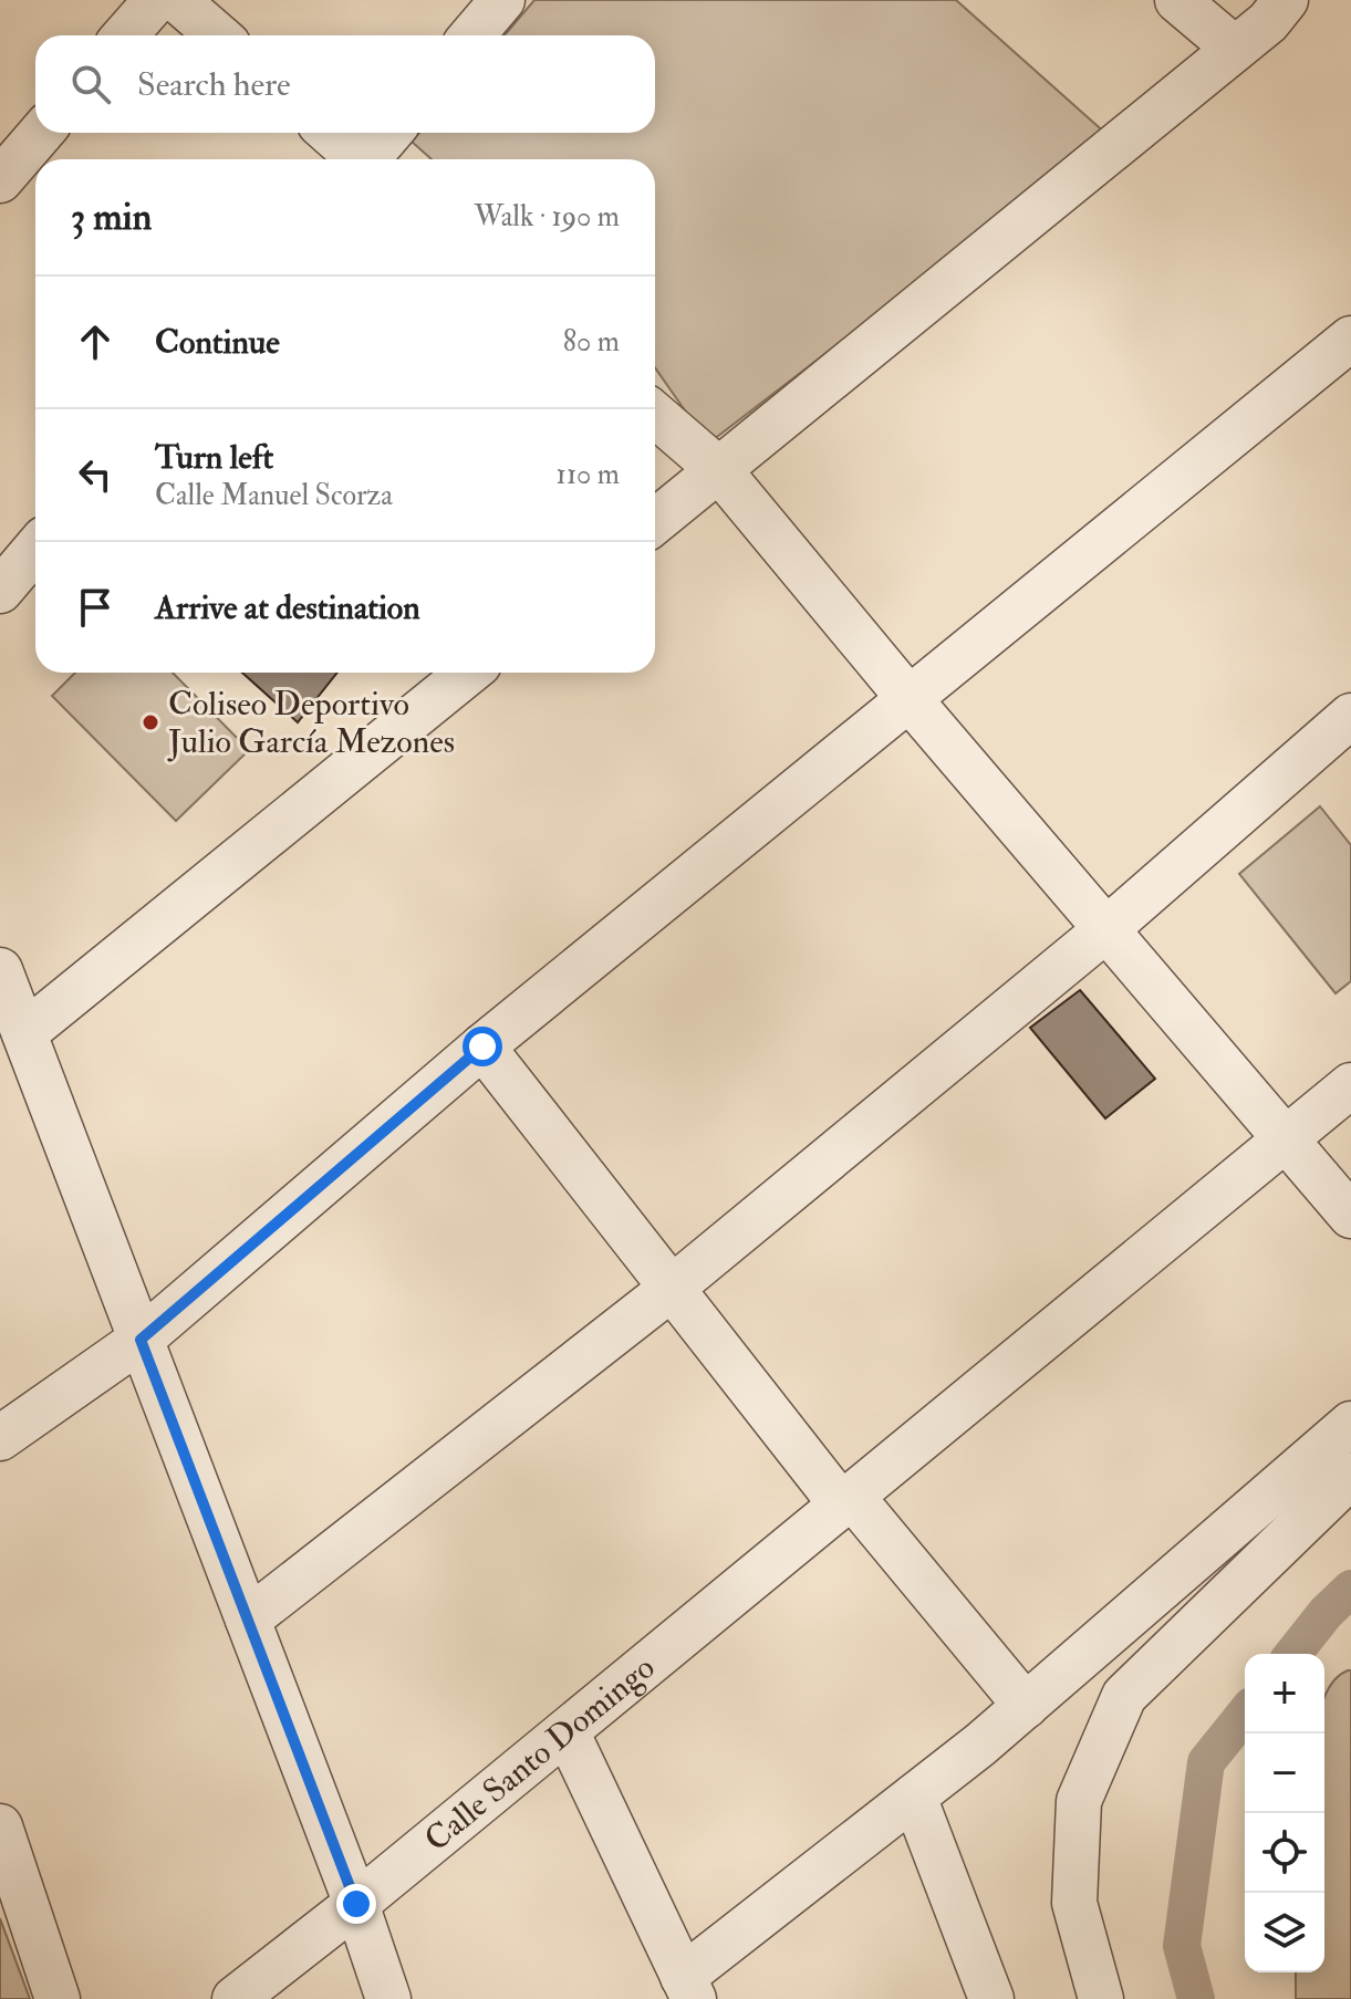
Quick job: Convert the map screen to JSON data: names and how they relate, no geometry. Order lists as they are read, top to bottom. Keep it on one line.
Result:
{"streets":{"street":["Calle Santo Domingo"]},"places":["Coliseo Deportivo Julio García Mezones"],"page":{"search":"Search here","heading":["3 min","Walk · 190 m"],"list":[["Continue","80 m"],["Turn left","Calle Manuel Scorza","110 m"],"Arrive at destination"],"map_buttons":["+","−"]}}
